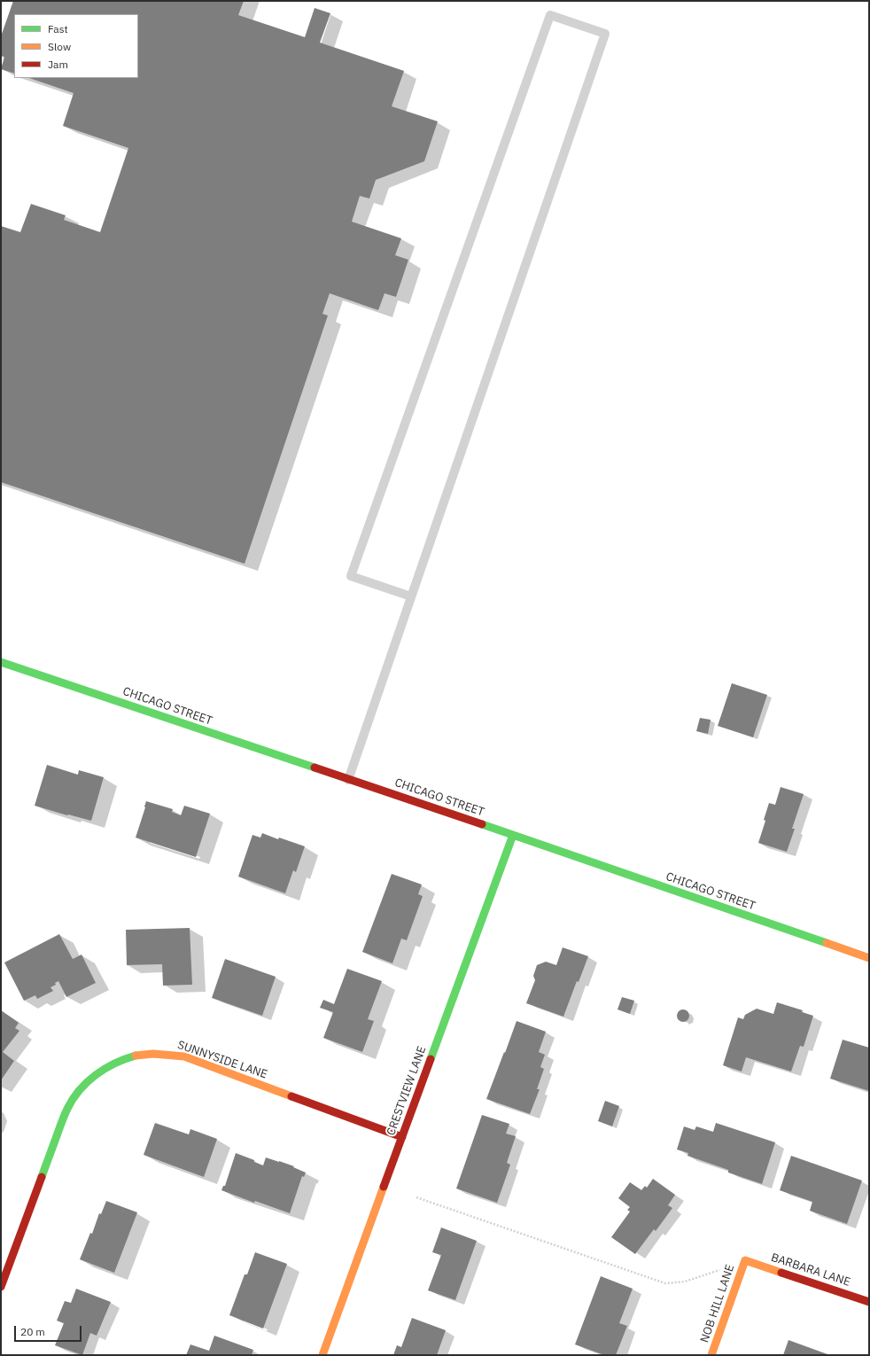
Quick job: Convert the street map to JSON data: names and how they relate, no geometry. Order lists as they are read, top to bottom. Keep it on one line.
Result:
{"streets":{"street":["CHICAGO STREET","SUNNYSIDE LANE","CRESTVIEW LANE","BARBARA LANE","NOB HILL LANE"]},"crossings":[["CHICAGO STREET","CRESTVIEW LANE"],["SUNNYSIDE LANE","CRESTVIEW LANE"],["BARBARA LANE","NOB HILL LANE"]],"legend":["Fast","Slow","Jam"],"scale_bar":"20 m"}
